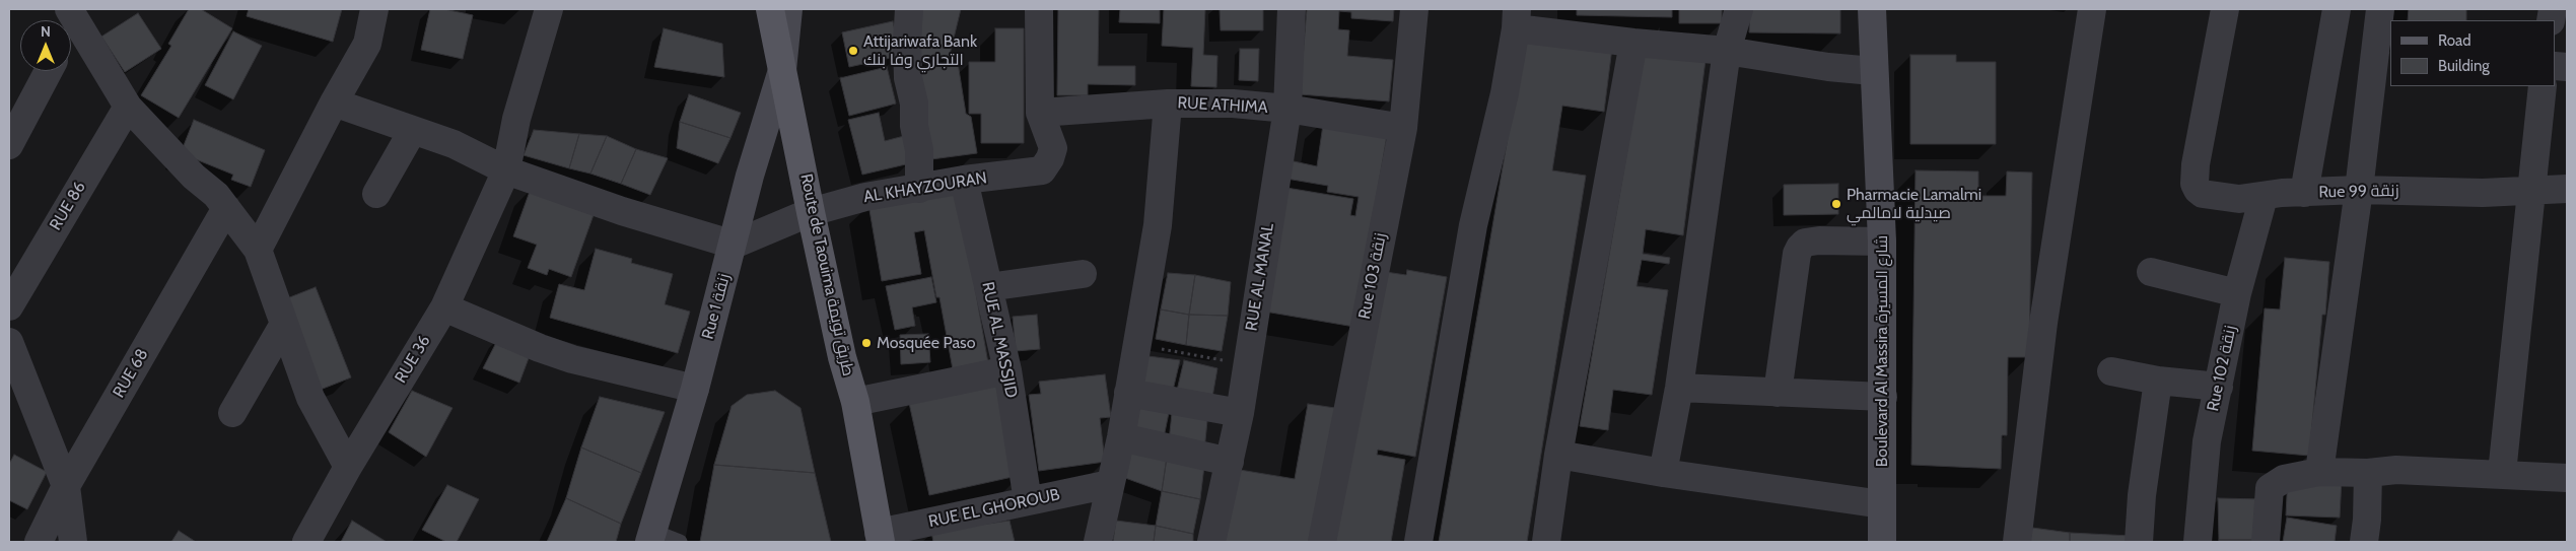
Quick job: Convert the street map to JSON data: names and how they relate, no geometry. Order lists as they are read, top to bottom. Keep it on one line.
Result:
{"streets":{"main road":["Route de Taouima طريق تويمة"],"street":["RUE ATHIMA","AL KHAYZOURAN","Rue 99 زنقة","RUE 86","Rue 103 زنقة","RUE AL MANAL","Rue 1 زنقة","RUE AL MASSJID","Boulevard Al Massira شارع المسيرة","RUE 36","Rue 102 زنقة","RUE 68","RUE EL GHOROUB"]},"crossings":[["RUE ATHIMA","AL KHAYZOURAN"],["RUE ATHIMA","Rue 103 زنقة"],["RUE ATHIMA","RUE AL MANAL"],["AL KHAYZOURAN","Route de Taouima طريق تويمة"],["AL KHAYZOURAN","Rue 1 زنقة"],["AL KHAYZOURAN","RUE AL MASSJID"],["Rue 99 زنقة","Rue 102 زنقة"],["Route de Taouima طريق تويمة","Rue 1 زنقة"],["Route de Taouima طريق تويمة","RUE EL GHOROUB"],["RUE AL MASSJID","RUE EL GHOROUB"]],"places":["Attijariwafa Bank التجاري وفا بنك","Pharmacie Lamalmi صيدلية لامالمي","Mosquée Paso"],"legend":["Road","Building"],"north":"top"}
